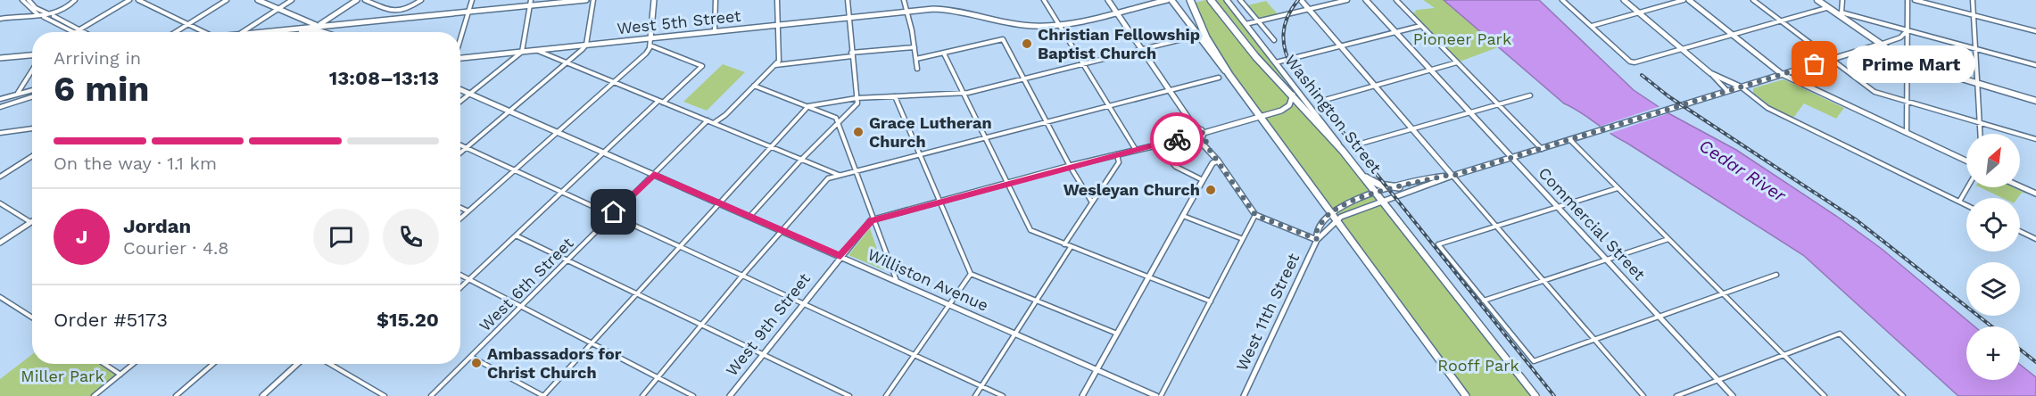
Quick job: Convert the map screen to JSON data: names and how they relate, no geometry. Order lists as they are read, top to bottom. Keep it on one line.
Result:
{"streets":{"highway":["Washington Street"],"main road":["West 5th Street","Commercial Street","Williston Avenue","West 11th Street","West 9th Street"],"street":["West 6th Street"]},"crossings":[["Washington Street","West 11th Street"],["Commercial Street","West 11th Street"],["Williston Avenue","West 6th Street"],["Williston Avenue","West 9th Street"]],"water":["Cedar River"],"parks":["Pioneer Park","Rooff Park","Miller Park"],"places":["Christian Fellowship Baptist Church","Prime Mart","Grace Lutheran Church","Wesleyan Church","Ambassadors for Christ Church"],"north":"top right","page":{"heading":["6 min","Arriving in","13:08–13:13"],"panel":["Jordan","Courier · 4.8","Order #5173","$15.20"],"bubble":"Prime Mart","bar":"On the way · 1.1 km","map_buttons":"+","round":"J"}}
